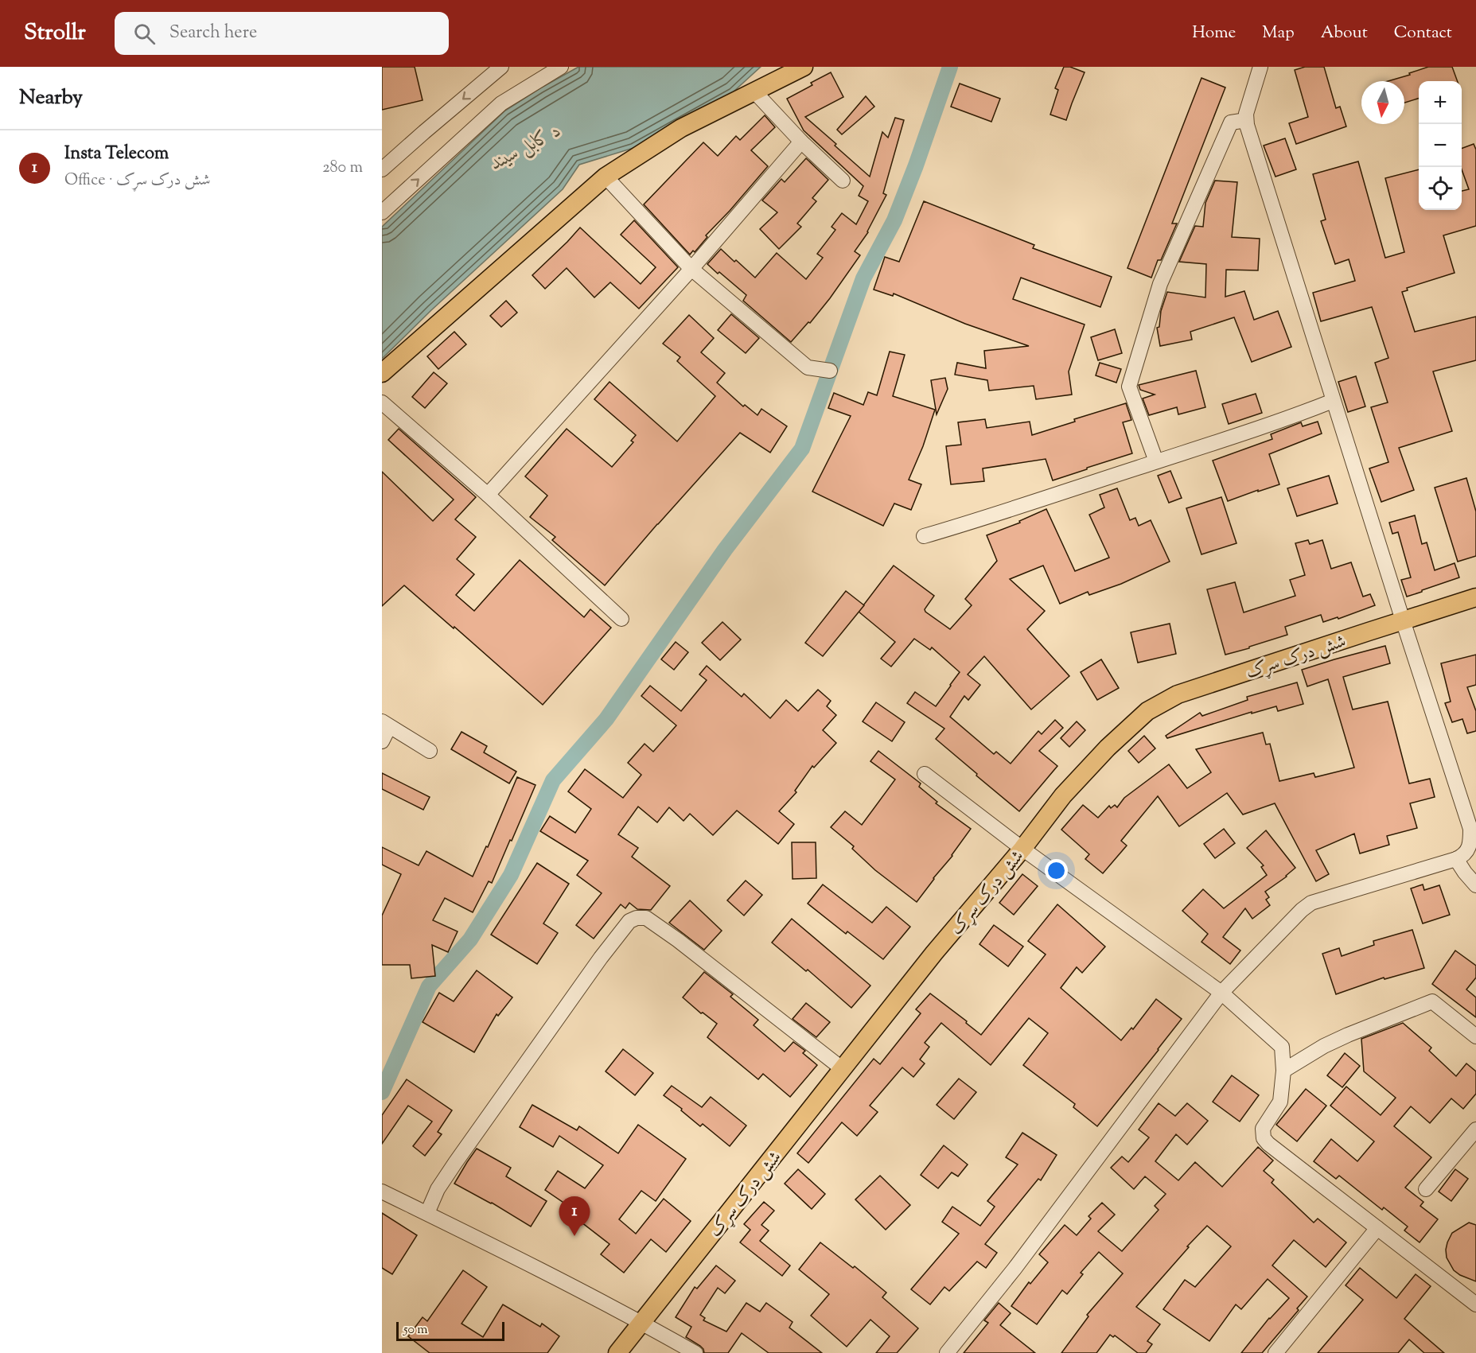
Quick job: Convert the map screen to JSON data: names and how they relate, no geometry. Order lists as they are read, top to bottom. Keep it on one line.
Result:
{"streets":{"main road":["شش درک سړک"]},"water":["د کابل سيند"],"scale_bar":"50 m","north":"bottom","page":{"header":"Strollr","search":"Search here","nav":["Home","Map","About","Contact"],"heading":"Nearby","map_buttons":["+","−"],"list":[{"mark":"1","name":"Insta Telecom","note":"Office · شش درک سړک","value":"280 m"}],"pins":"1","scale":"50 m"}}
